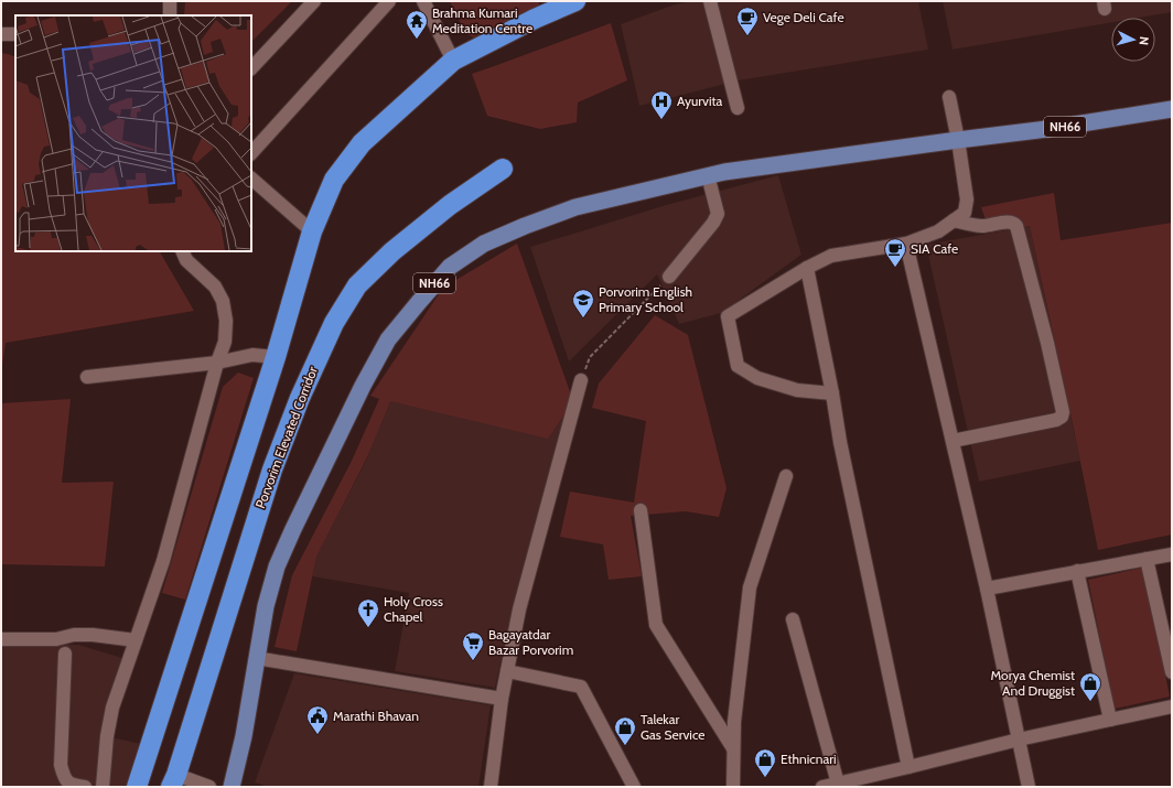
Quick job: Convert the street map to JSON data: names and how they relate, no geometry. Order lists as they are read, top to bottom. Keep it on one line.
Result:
{"streets":{"highway":["Porvorim Elevated Corridor"],"main road":["NH66"]},"places":{"cafe":["Vege Deli Cafe","SIA Cafe"],"temple":["Brahma Kumari Meditation Centre"],"hospital":["Ayurvita"],"school or university":["Porvorim English Primary School"],"church":["Holy Cross Chapel"],"supermarket":["Bagayatdar Bazar Porvorim"],"shop":["Morya Chemist And Druggist","Talekar Gas Service","Ethnicnari"],"public building":["Marathi Bhavan"]},"north":"right"}
